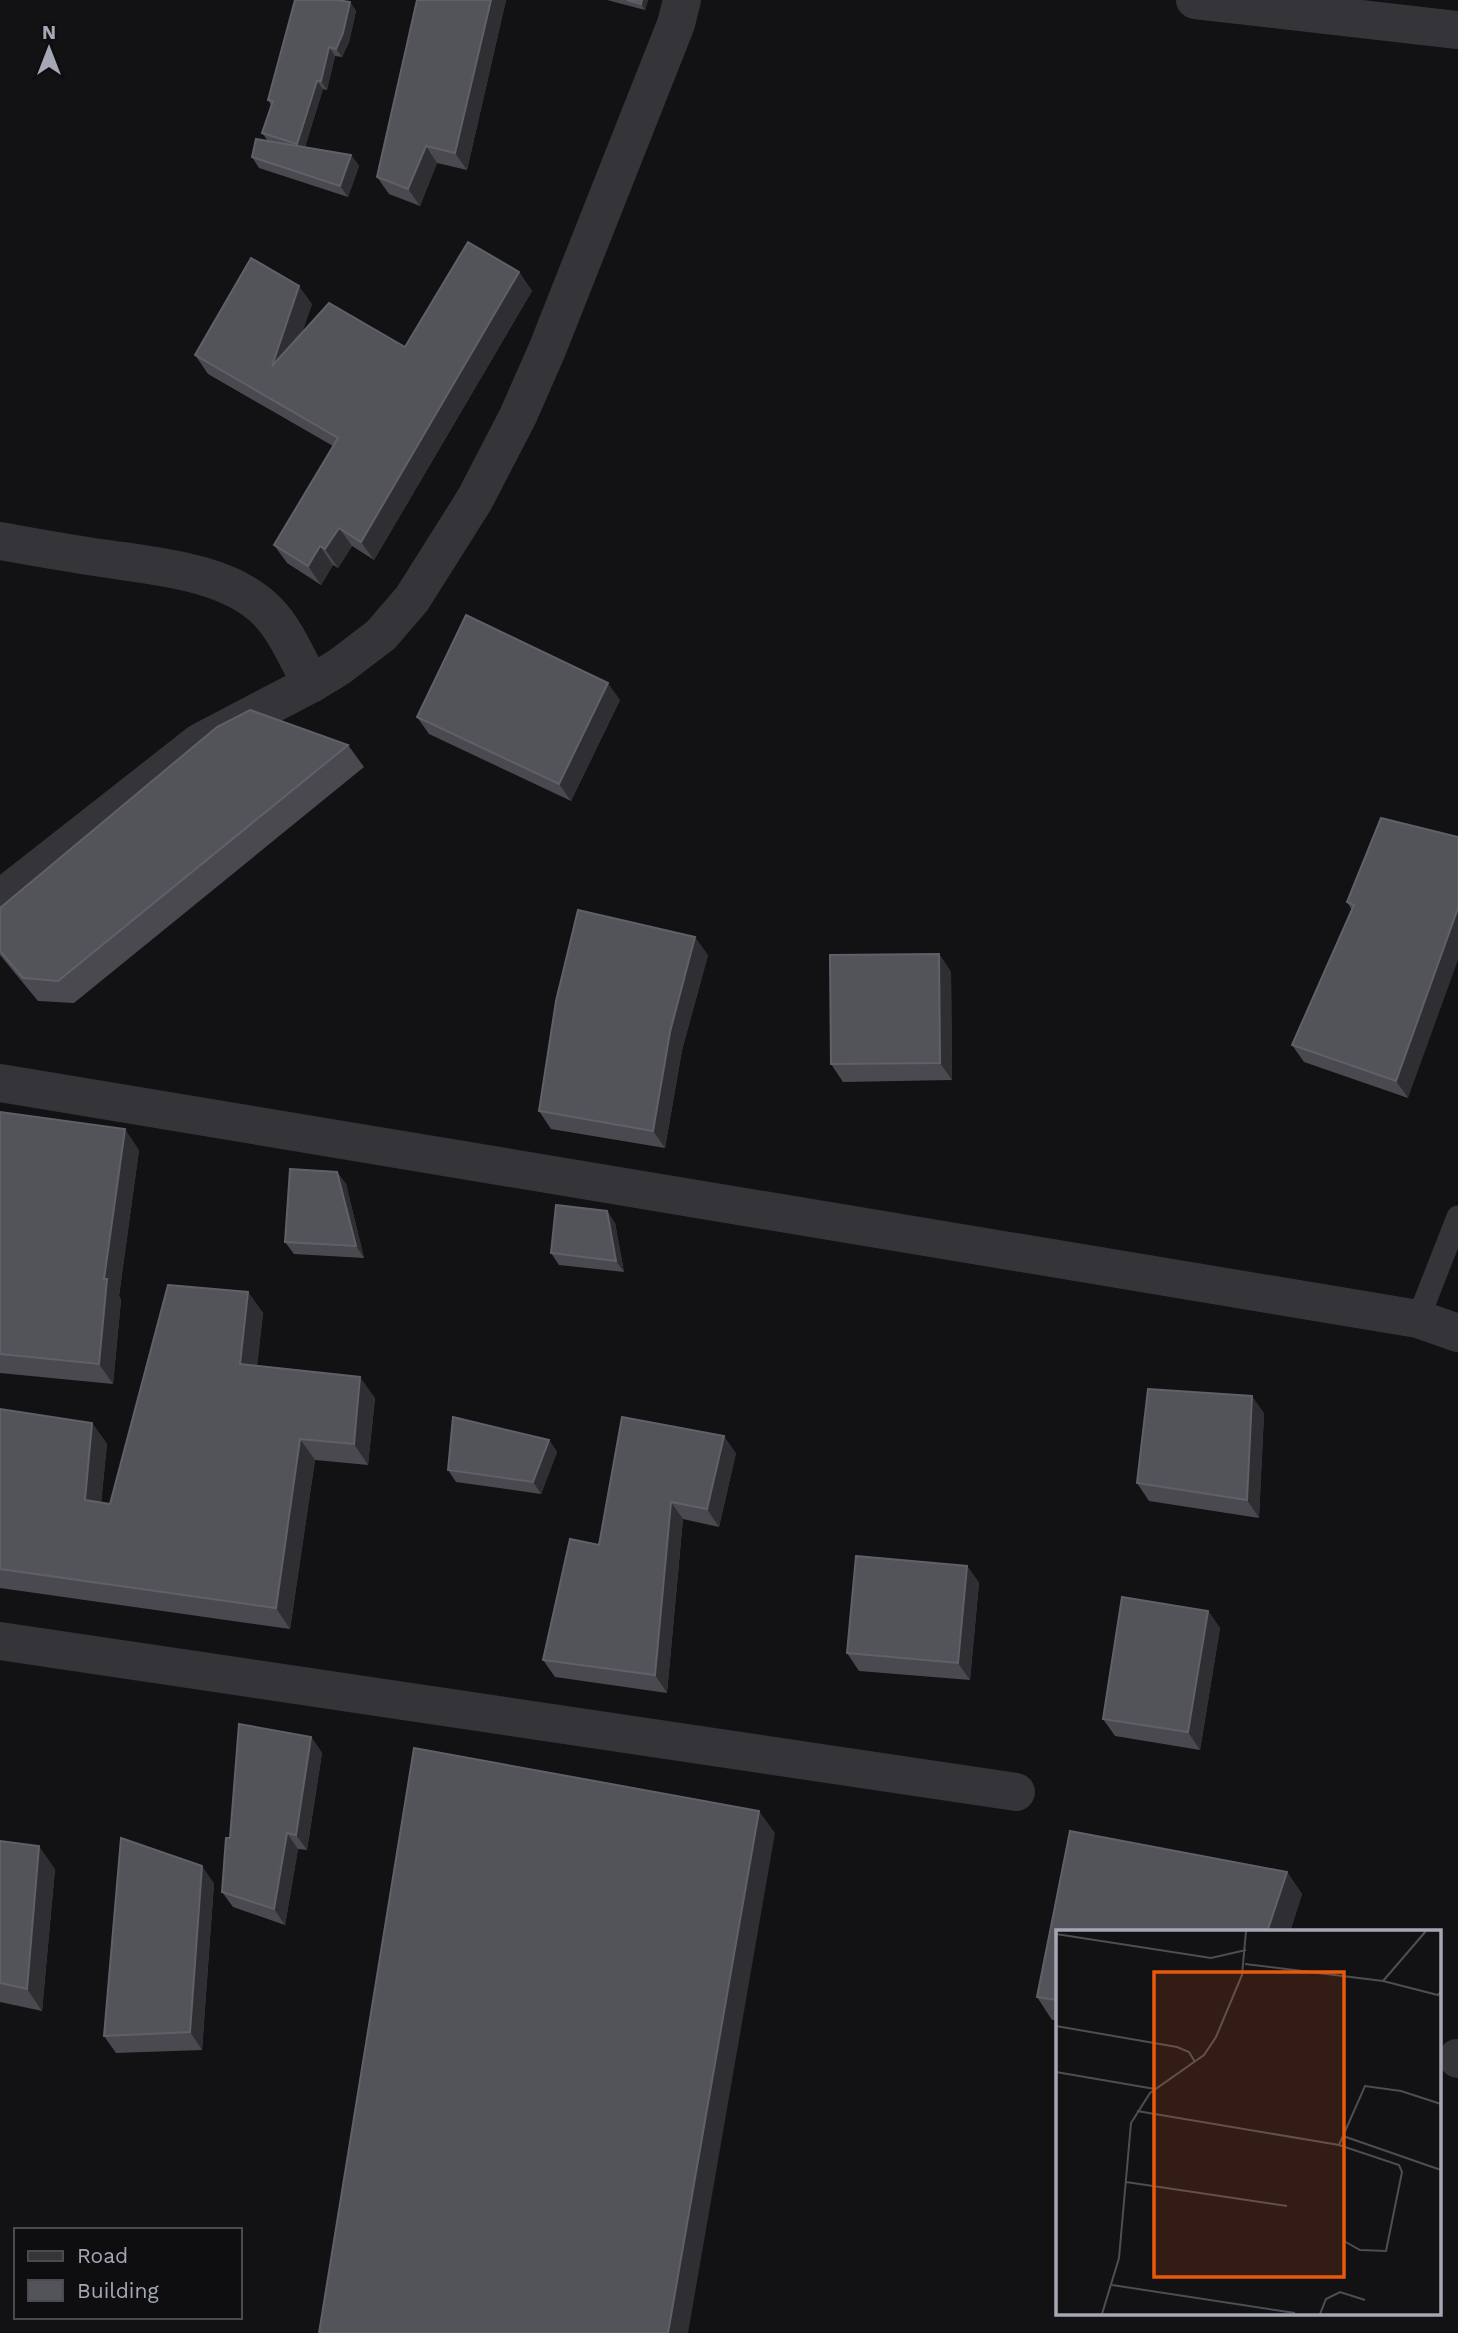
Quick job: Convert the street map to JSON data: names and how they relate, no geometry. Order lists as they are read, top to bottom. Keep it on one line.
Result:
{"legend":["Road","Building"],"north":"top"}
